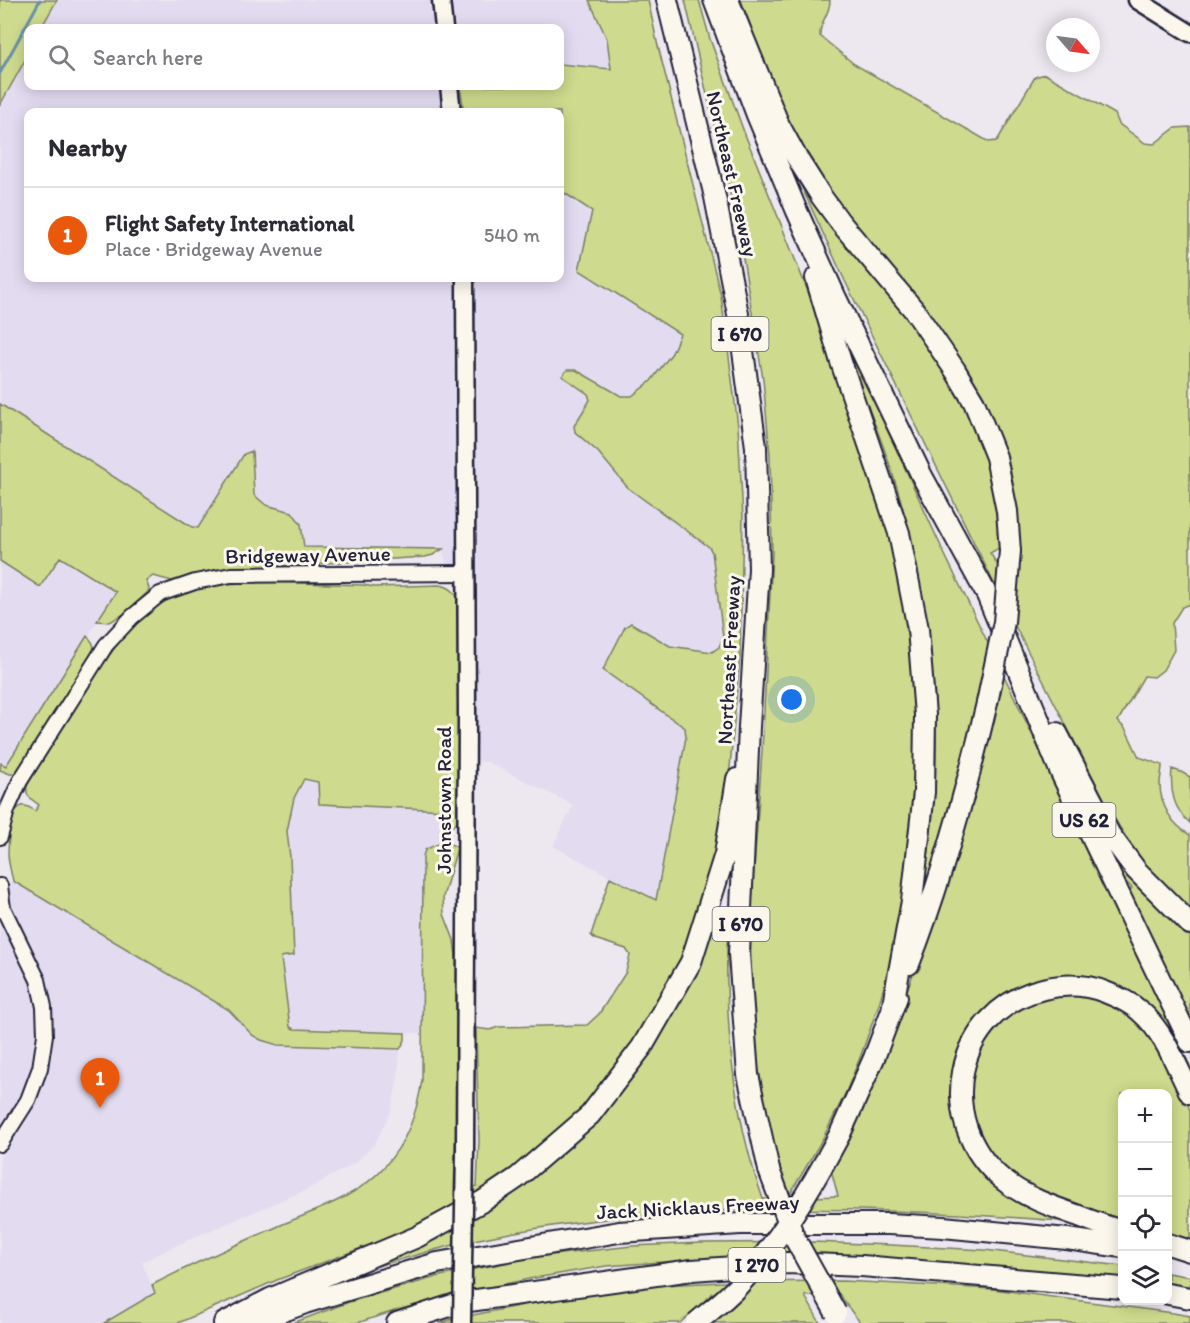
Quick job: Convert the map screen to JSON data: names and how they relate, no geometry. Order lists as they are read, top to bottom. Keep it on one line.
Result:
{"streets":{"highway":["Northeast Freeway","I 670","US 62","Jack Nicklaus Freeway","I 270"],"main road":["Johnstown Road"],"street":["Bridgeway Avenue"]},"crossings":[["Bridgeway Avenue","Johnstown Road"]],"north":"bottom right","page":{"search":"Search here","heading":"Nearby","list":[{"mark":"1","name":"Flight Safety International","note":"Place · Bridgeway Avenue","value":"540 m"}],"pins":"1","map_buttons":["+","−"]}}
